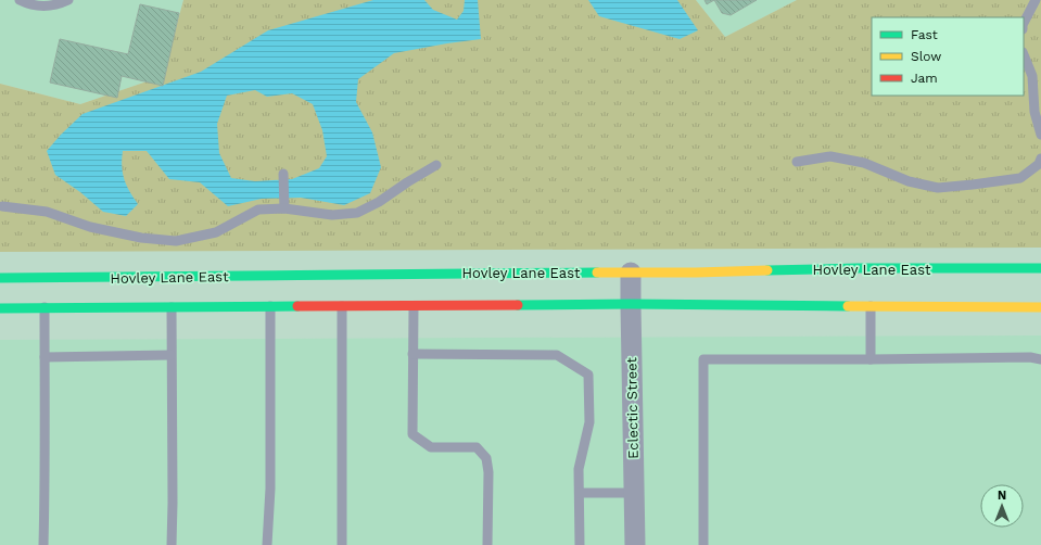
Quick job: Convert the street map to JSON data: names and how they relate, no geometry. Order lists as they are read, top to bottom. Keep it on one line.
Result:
{"streets":{"street":["Hovley Lane East","Eclectic Street"]},"crossings":[["Hovley Lane East","Eclectic Street"]],"legend":["Fast","Slow","Jam"],"north":"top"}
